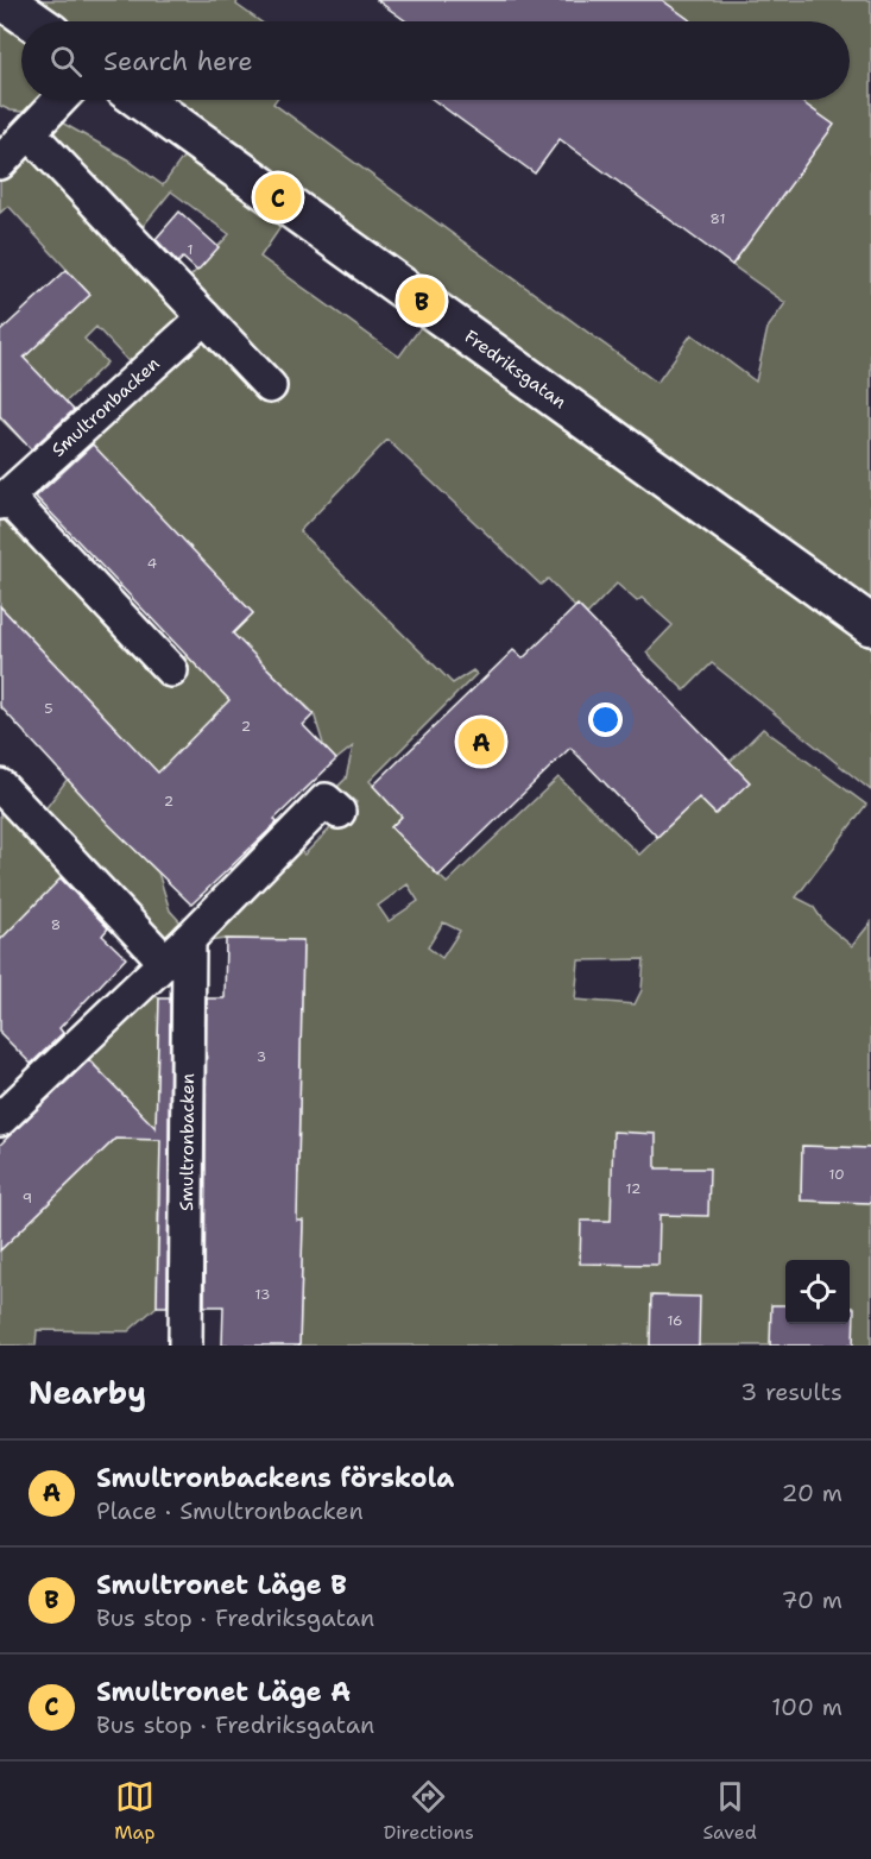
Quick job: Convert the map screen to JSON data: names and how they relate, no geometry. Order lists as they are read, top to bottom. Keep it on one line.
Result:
{"streets":{"street":["Fredriksgatan","Smultronbacken"]},"house_numbers":["81","1","4","5","2","2","8","3","10","12","9","13","16"],"page":{"search":"Search here","pins":["C","B","A"],"heading":["Nearby","3 results"],"list":[{"mark":"A","name":"Smultronbackens förskola","note":"Place · Smultronbacken","value":"20 m"},{"mark":"B","name":"Smultronet Läge B","note":"Bus stop · Fredriksgatan","value":"70 m"},{"mark":"C","name":"Smultronet Läge A","note":"Bus stop · Fredriksgatan","value":"100 m"}],"nav":["Map","Directions","Saved"]}}
